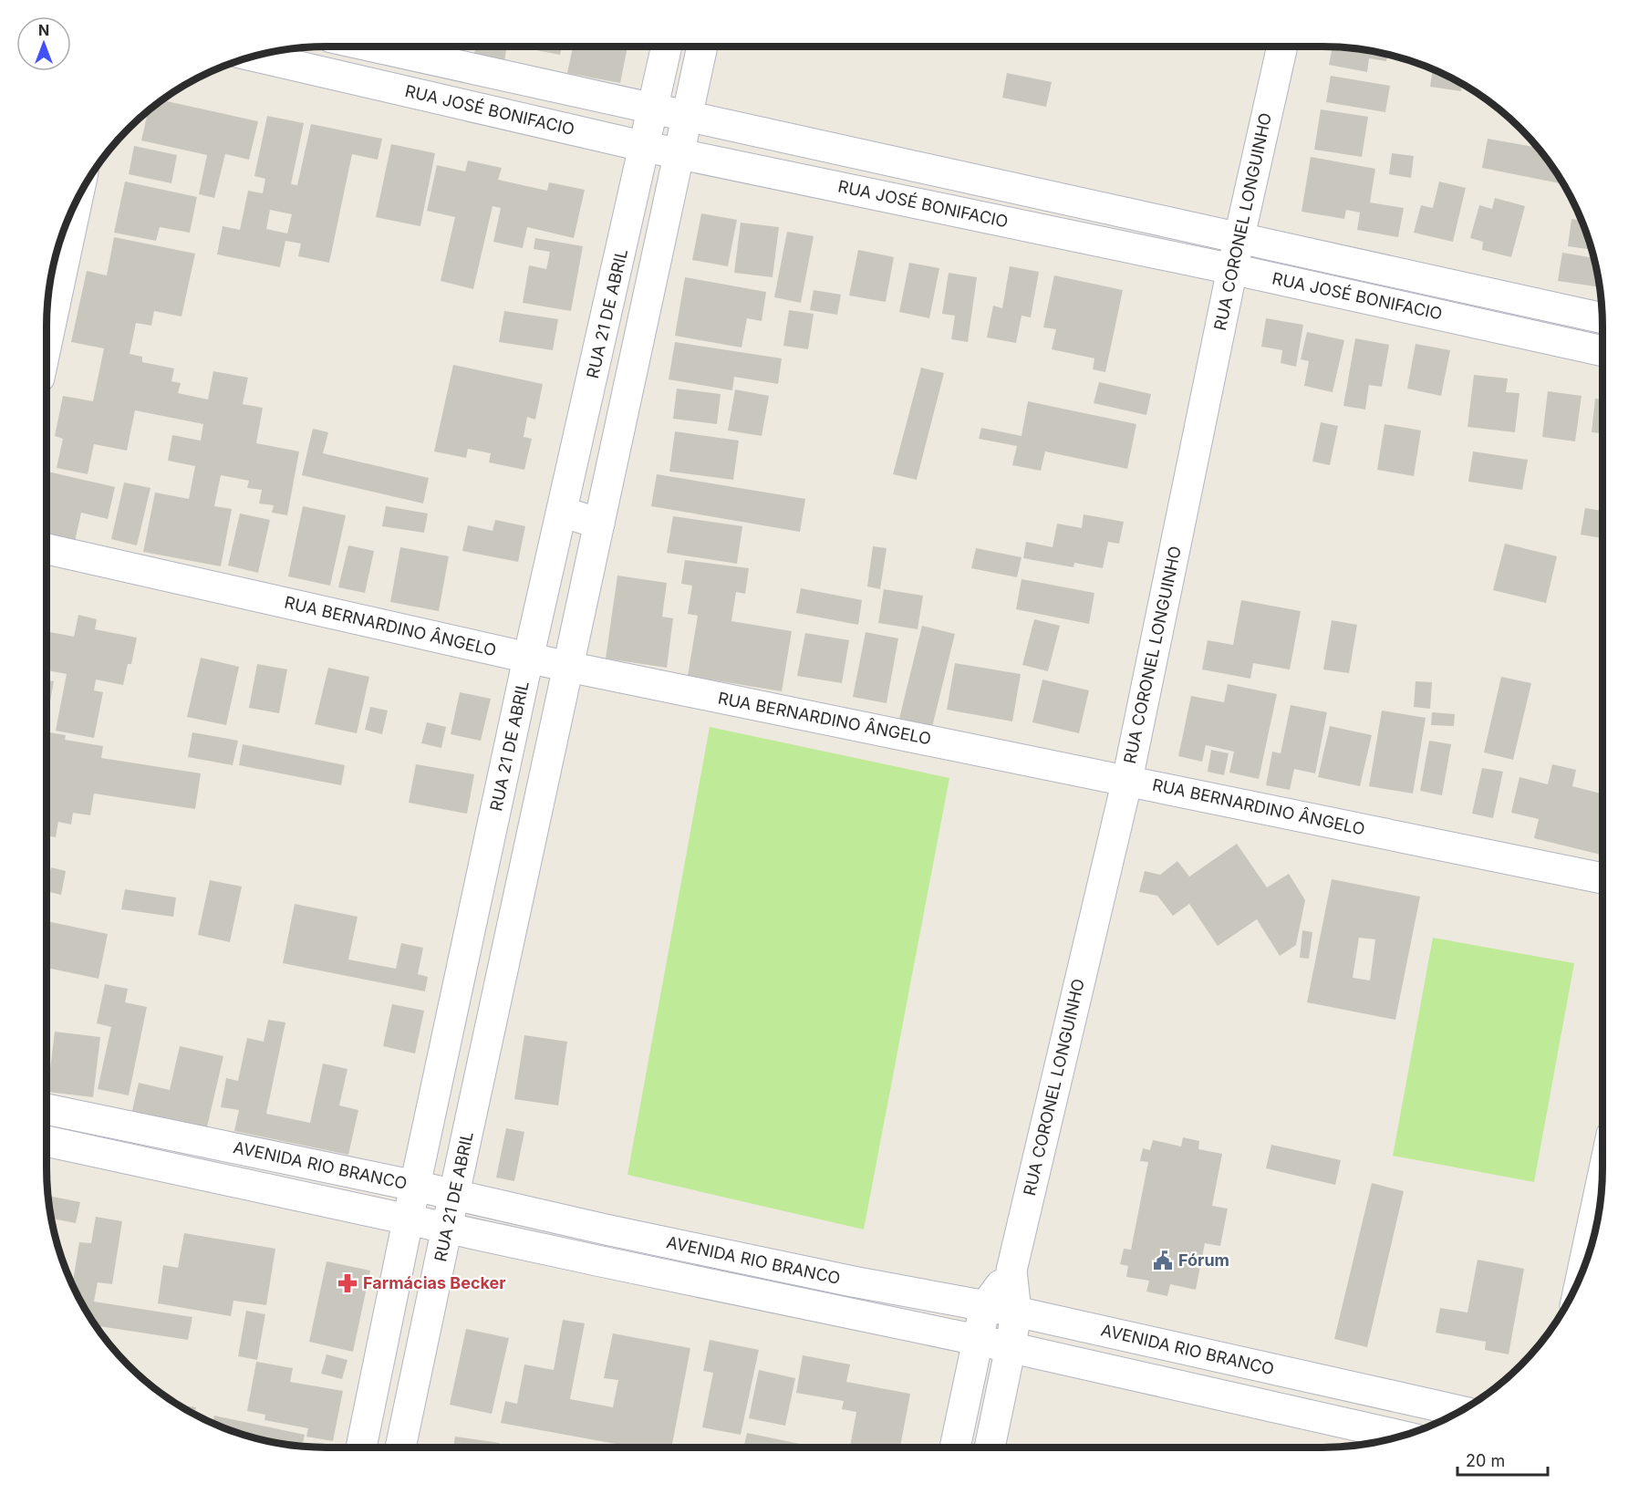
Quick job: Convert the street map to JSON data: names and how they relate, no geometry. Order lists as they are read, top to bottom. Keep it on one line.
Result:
{"streets":{"street":["RUA JOSÉ BONIFACIO","RUA CORONEL LONGUINHO","RUA 21 DE ABRIL","RUA BERNARDINO ÂNGELO","AVENIDA RIO BRANCO"]},"crossings":[["RUA JOSÉ BONIFACIO","RUA CORONEL LONGUINHO"],["RUA JOSÉ BONIFACIO","RUA 21 DE ABRIL"],["RUA CORONEL LONGUINHO","RUA BERNARDINO ÂNGELO"],["RUA CORONEL LONGUINHO","AVENIDA RIO BRANCO"],["RUA 21 DE ABRIL","RUA BERNARDINO ÂNGELO"],["RUA 21 DE ABRIL","AVENIDA RIO BRANCO"]],"places":{"public building":["Fórum"],"pharmacy":["Farmácias Becker"]},"scale_bar":"20 m","north":"top"}
